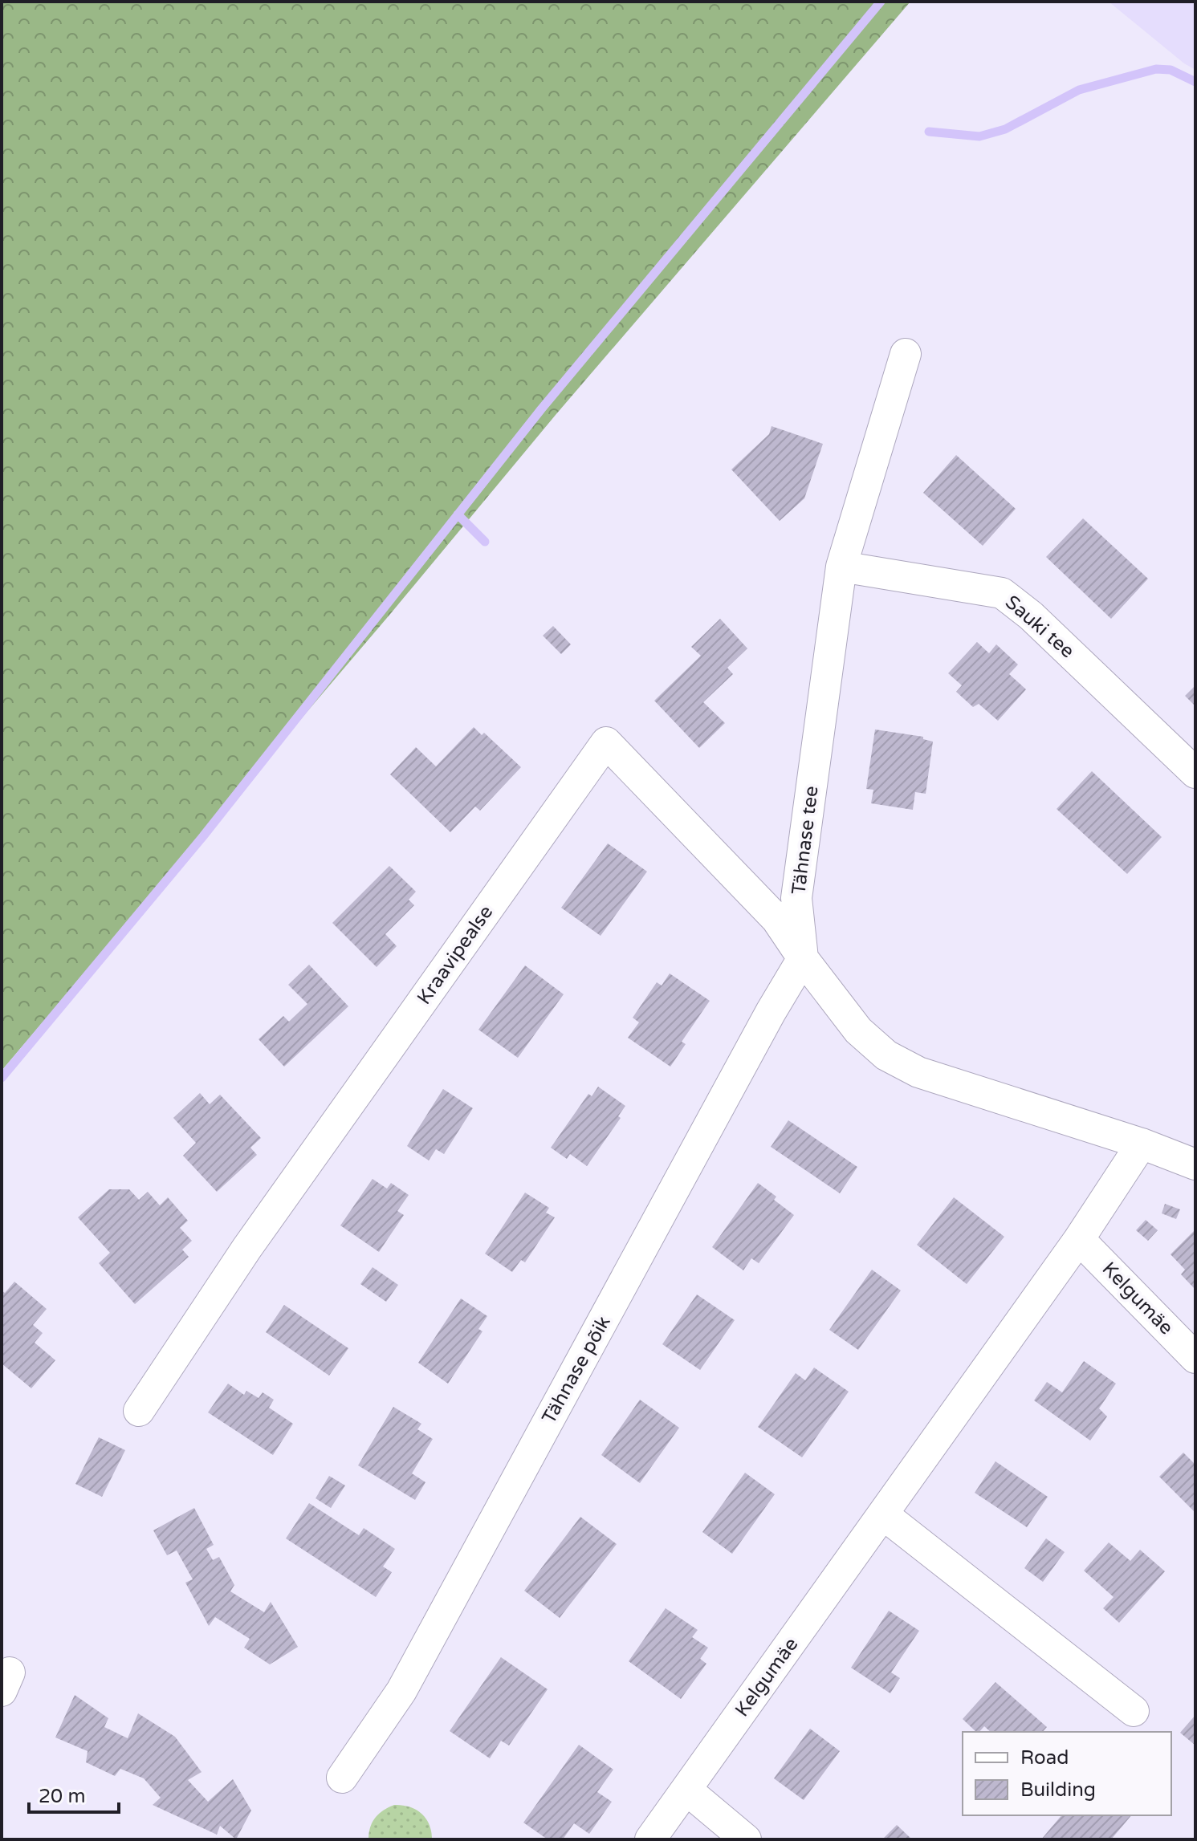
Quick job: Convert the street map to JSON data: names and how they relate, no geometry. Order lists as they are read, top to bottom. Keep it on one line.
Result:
{"streets":{"street":["Sauki tee","Tähnase tee","Kraavipealse","Kelgumäe","Tähnase põik"]},"crossings":[["Sauki tee","Tähnase tee"],["Tähnase tee","Kraavipealse"],["Tähnase tee","Tähnase põik"],["Kraavipealse","Tähnase põik"]],"legend":["Road","Building"],"scale_bar":"20 m"}
